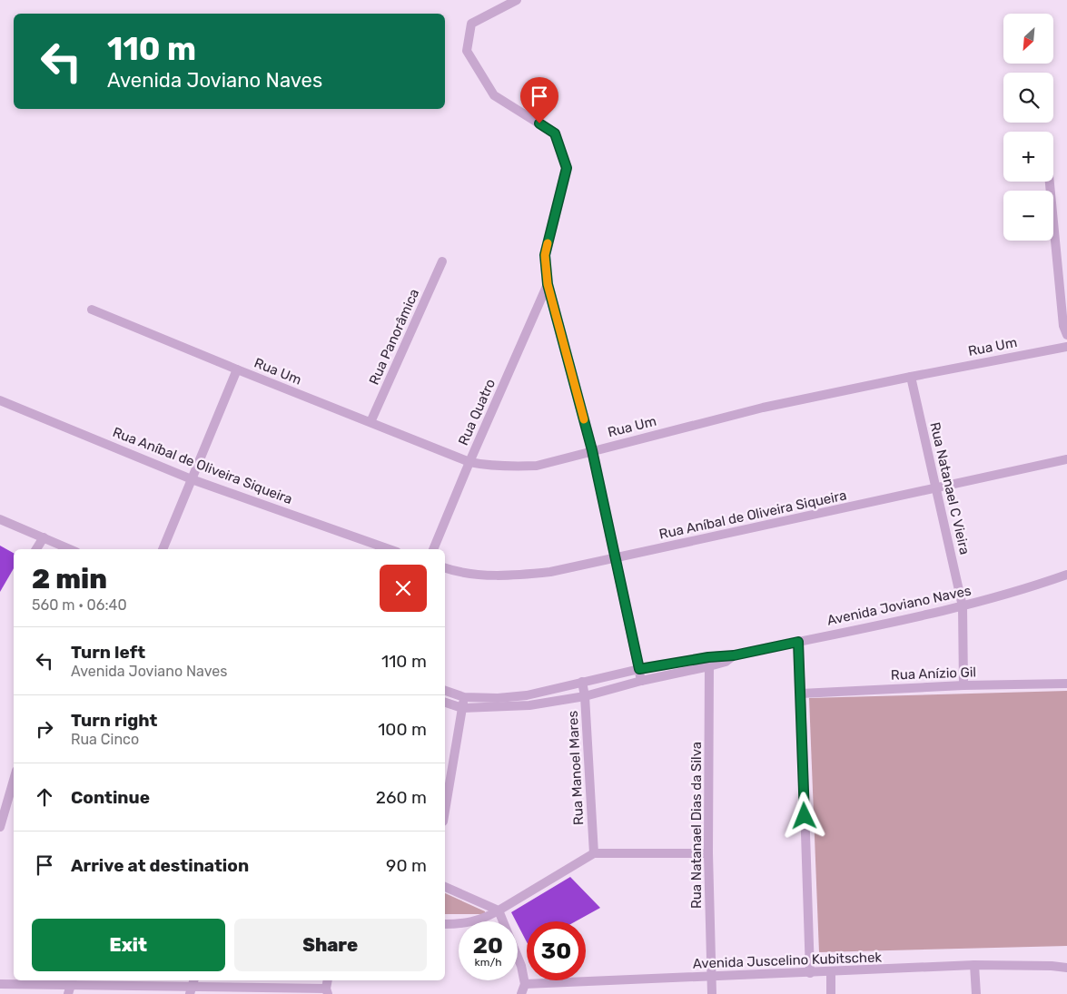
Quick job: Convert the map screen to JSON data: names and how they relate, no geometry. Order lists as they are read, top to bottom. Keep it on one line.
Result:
{"streets":{"street":["Rua Panorâmica","Rua Um","Rua Quatro","Rua Aníbal de Oliveira Siqueira","Rua Natanael C Vieira","Avenida Joviano Naves","Rua Anízio Gil","Rua Manoel Mares","Rua Natanael Dias da Silva","Avenida Juscelino Kubitschek"]},"crossings":[["Rua Panorâmica","Rua Um"],["Rua Um","Rua Quatro"],["Rua Um","Rua Natanael C Vieira"],["Rua Aníbal de Oliveira Siqueira","Rua Natanael C Vieira"],["Rua Natanael C Vieira","Avenida Joviano Naves"],["Rua Natanael C Vieira","Rua Anízio Gil"],["Avenida Joviano Naves","Rua Manoel Mares"],["Avenida Joviano Naves","Rua Natanael Dias da Silva"],["Rua Natanael Dias da Silva","Avenida Juscelino Kubitschek"]],"north":"bottom left","page":{"map_buttons":["+","−"],"turn":["110 m","Avenida Joviano Naves"],"heading":["2 min","560 m · 06:40"],"list":[{"name":"Turn left","note":"Avenida Joviano Naves","value":"110 m"},{"name":"Turn right","note":"Rua Cinco","value":"100 m"},{"name":"Continue","value":"260 m"},{"name":"Arrive at destination","value":"90 m"}],"buttons":["Exit","Share"],"speed":"20 km/h","limit":"30"}}
